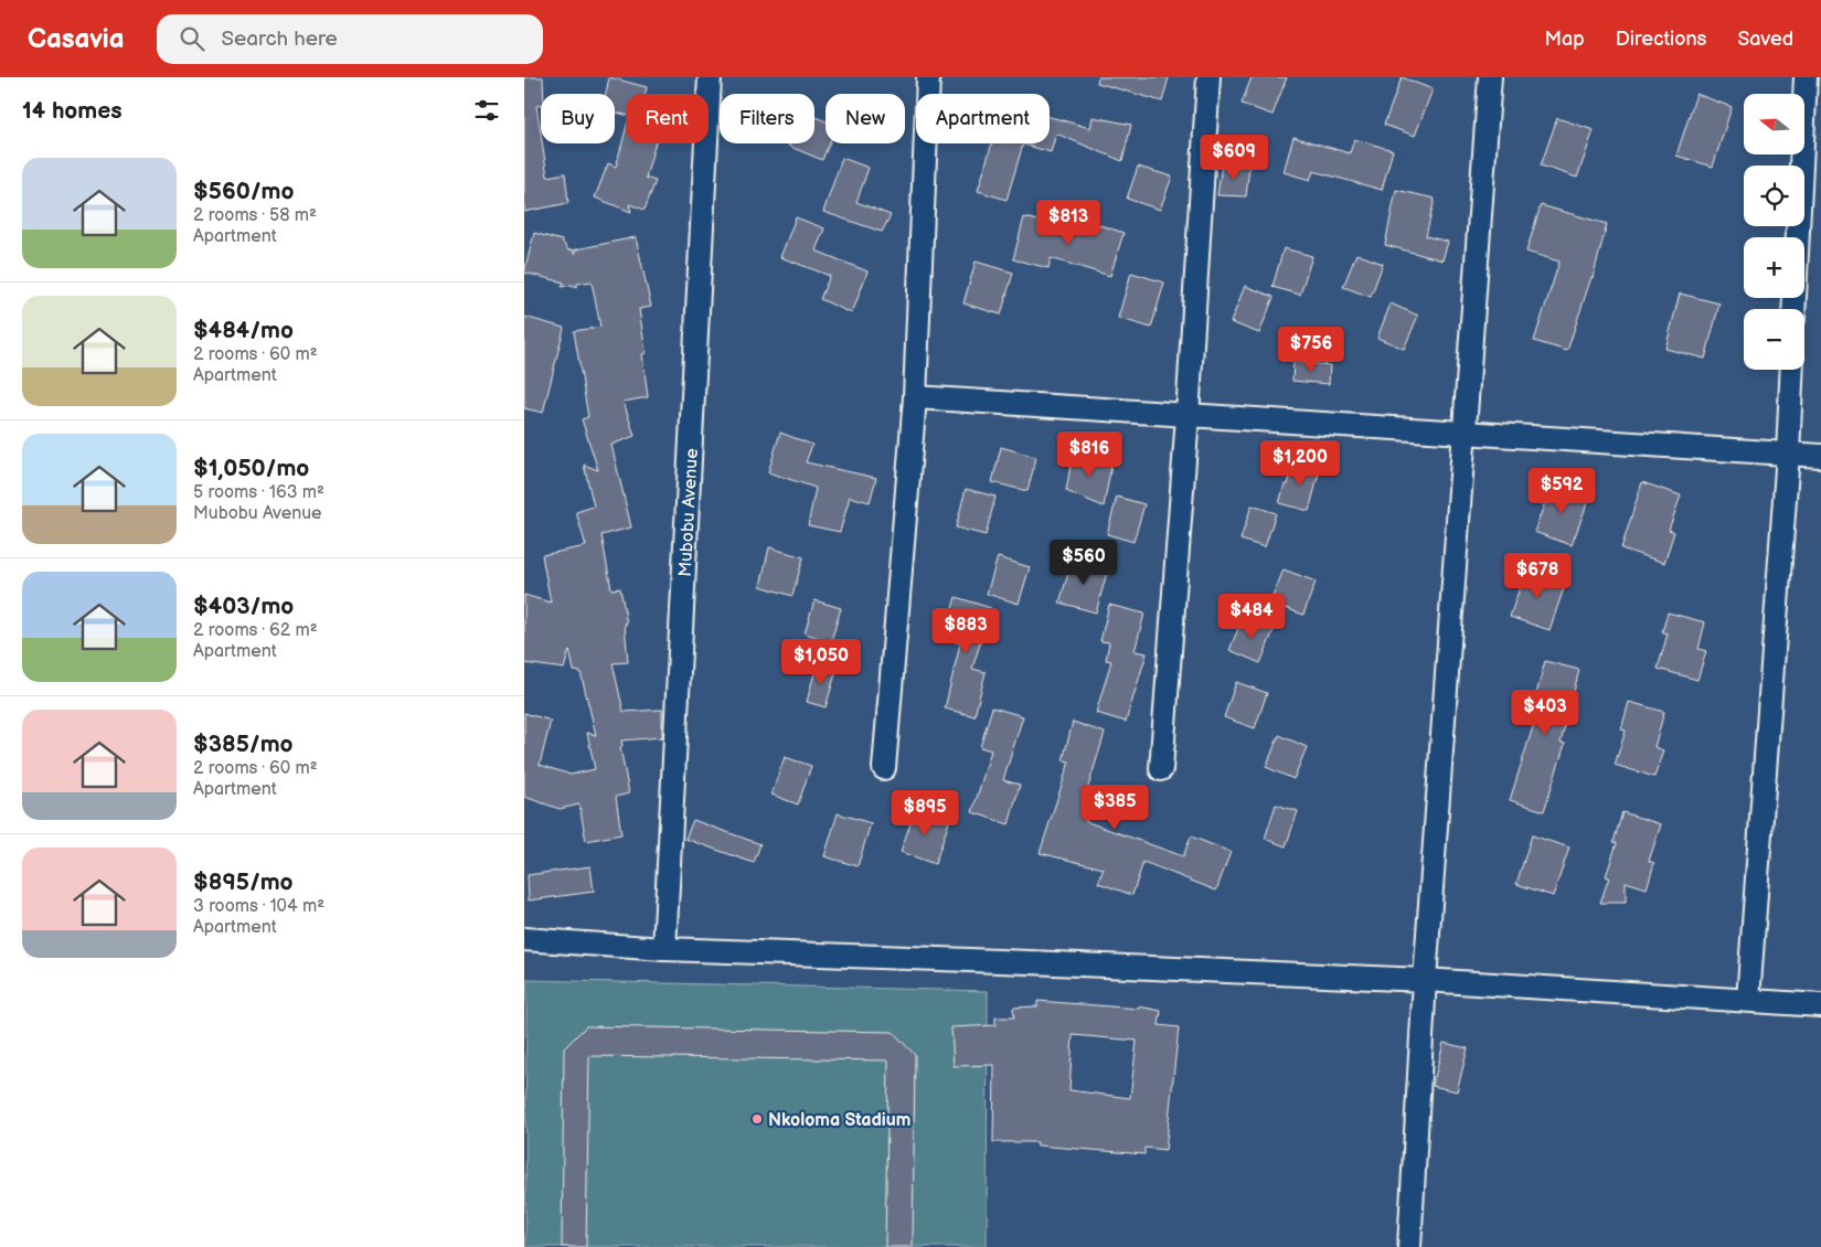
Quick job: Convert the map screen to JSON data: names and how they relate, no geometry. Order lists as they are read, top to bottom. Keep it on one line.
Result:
{"streets":{"street":["Mubobu Avenue"]},"places":["Nkoloma Stadium"],"north":"left","page":{"header":"Casavia","search":"Search here","nav":["Map","Directions","Saved"],"heading":"14 homes","map_buttons":["+","−"],"chip":["Buy","Rent","Filters","New","Apartment"],"price":["$609","$813","$756","$816","$1,200","$592","$560","$678","$484","$883","$1,050","$403","$385","$895"],"list":[{"name":"$560/mo","note":"2 rooms · 58 m² · Apartment"},{"name":"$484/mo","note":"2 rooms · 60 m² · Apartment"},{"name":"$1,050/mo","note":"5 rooms · 163 m² · Mubobu Avenue"},{"name":"$403/mo","note":"2 rooms · 62 m² · Apartment"},{"name":"$385/mo","note":"2 rooms · 60 m² · Apartment"},{"name":"$895/mo","note":"3 rooms · 104 m² · Apartment"}]}}
